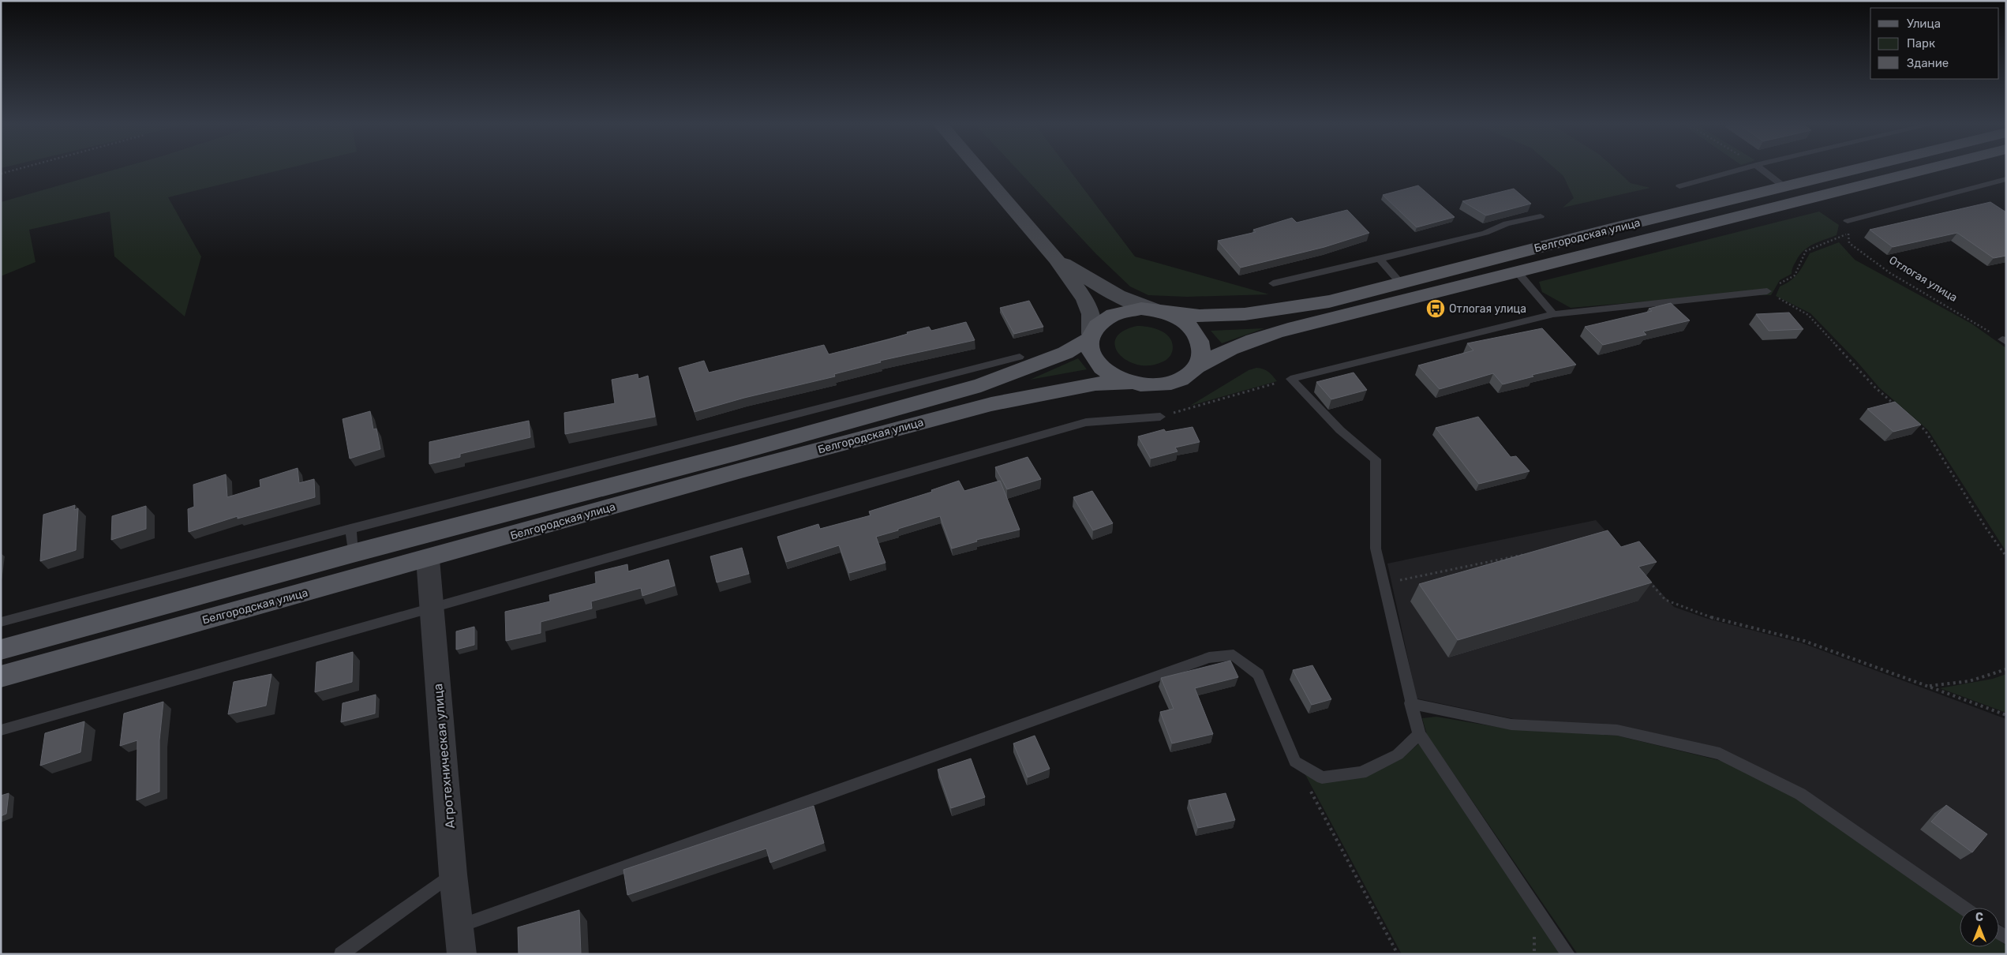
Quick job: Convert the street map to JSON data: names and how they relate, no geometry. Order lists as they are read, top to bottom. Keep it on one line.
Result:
{"streets":{"main road":["Белгородская улица"],"street":["Агротехническая улица"],"path":["Отлогая улица"]},"crossings":[["Белгородская улица","Агротехническая улица"]],"places":{"bus stop":["Отлогая улица"]},"legend":["Улица","Парк","Здание"],"north":"top"}
